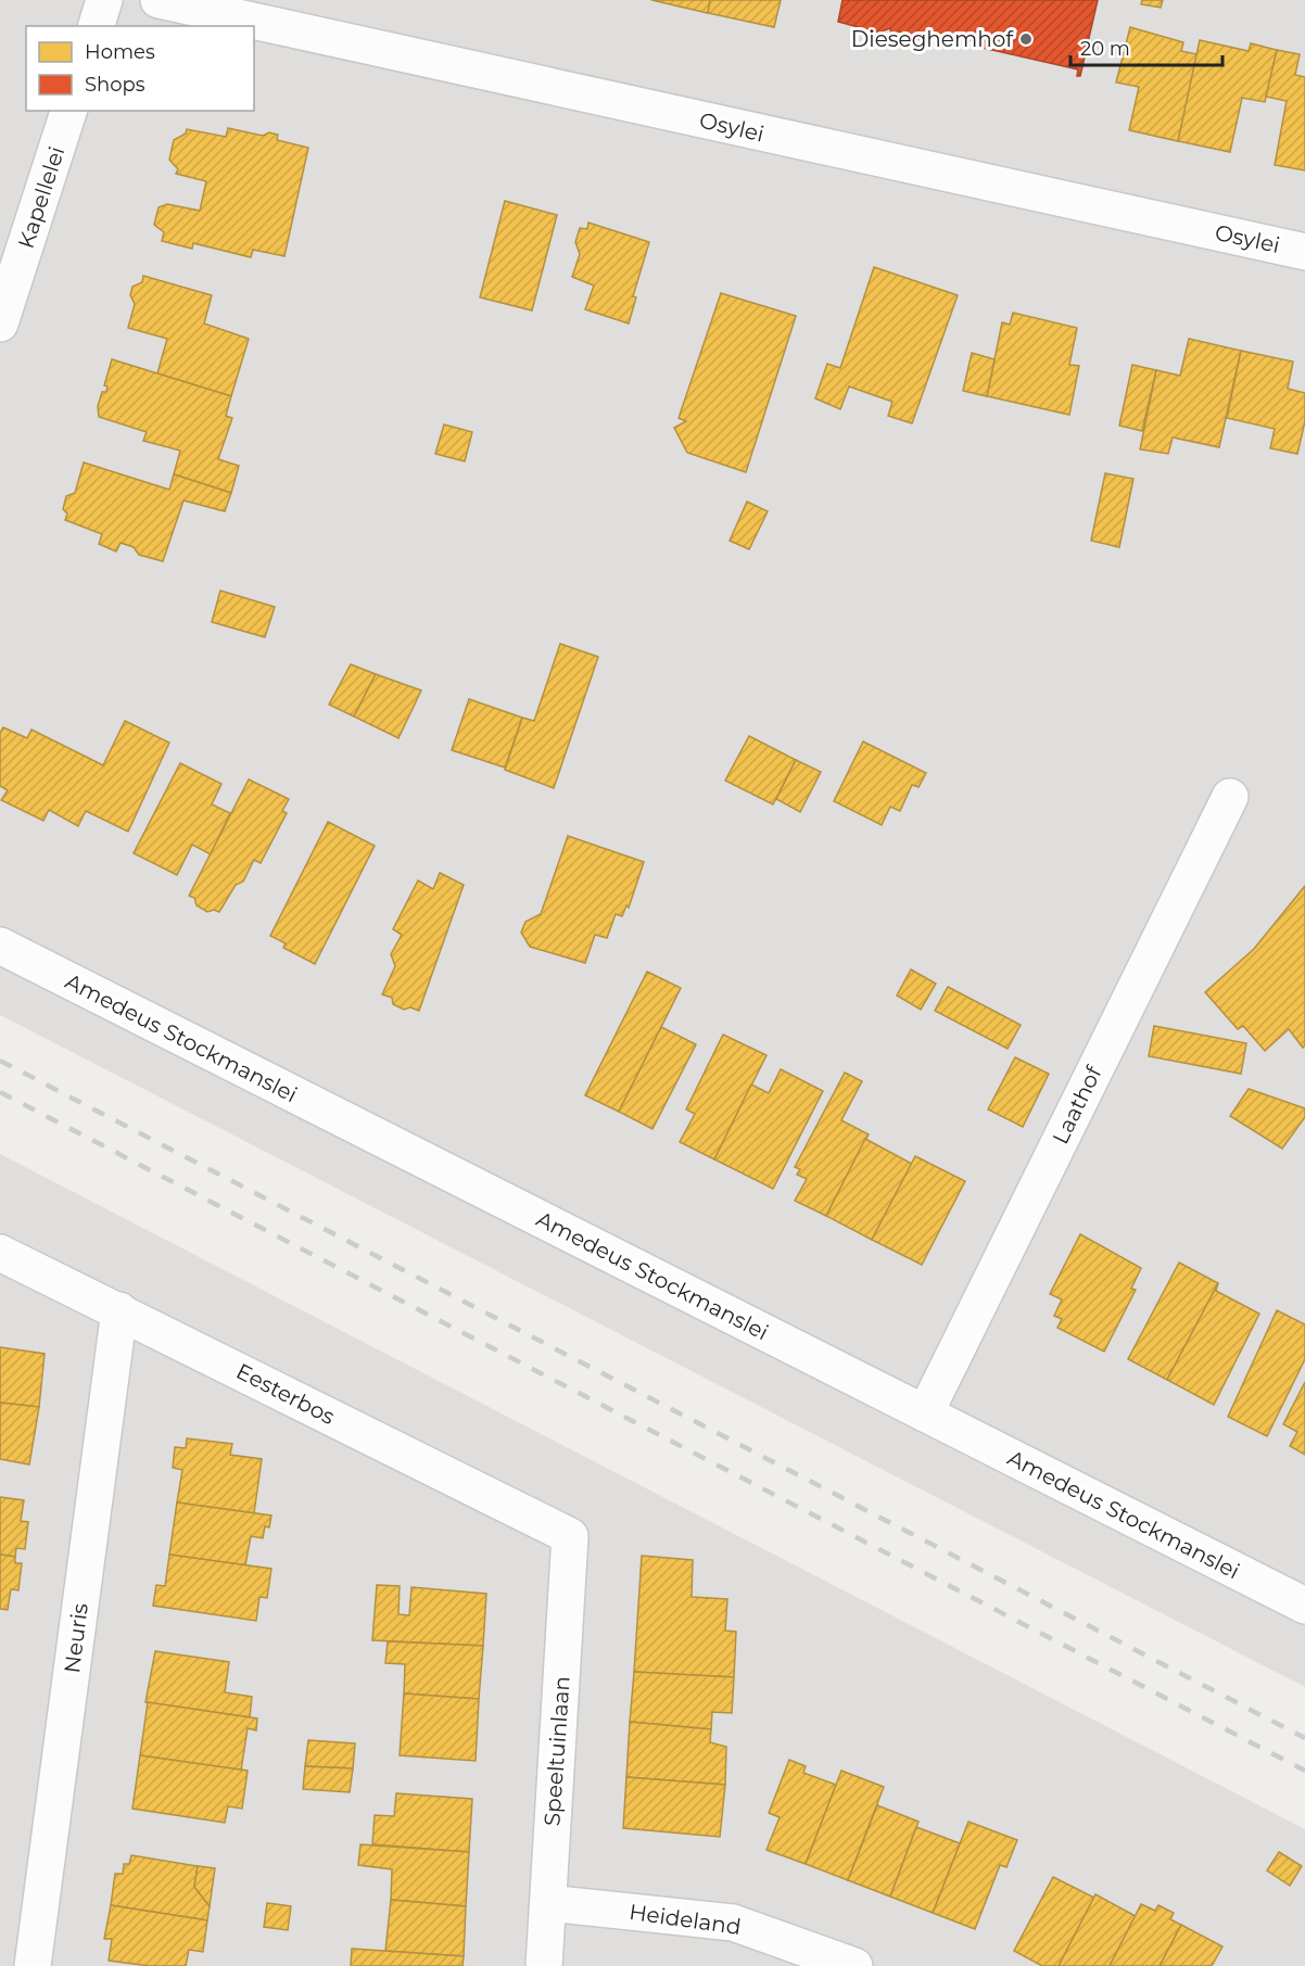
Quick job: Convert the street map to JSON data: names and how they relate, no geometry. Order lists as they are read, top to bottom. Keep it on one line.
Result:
{"streets":{"street":["Osylei","Kapellelei","Amedeus Stockmanslei","Laathof","Eesterbos","Neuris","Speeltuinlaan","Heideland"]},"crossings":[["Amedeus Stockmanslei","Laathof"],["Eesterbos","Neuris"],["Eesterbos","Speeltuinlaan"],["Speeltuinlaan","Heideland"]],"places":["Dieseghemhof"],"legend":["Homes","Shops"],"scale_bar":"20 m"}
